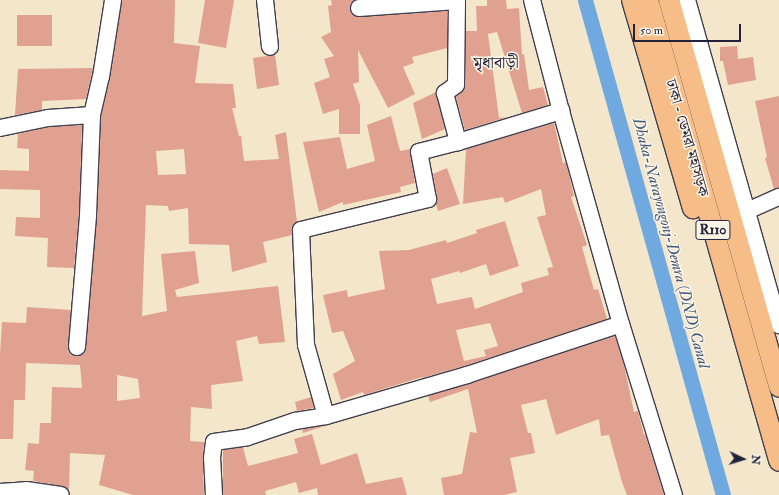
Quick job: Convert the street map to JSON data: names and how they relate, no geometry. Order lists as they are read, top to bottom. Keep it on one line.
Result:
{"streets":{"main road":["ঢাকা - ডেমরা মহাসড়ক","R110"]},"districts":["মৃধাবাড়ী"],"water":["Dhaka-Narayongonj-Demra (DND) Canal"],"scale_bar":"50 m","north":"right"}
